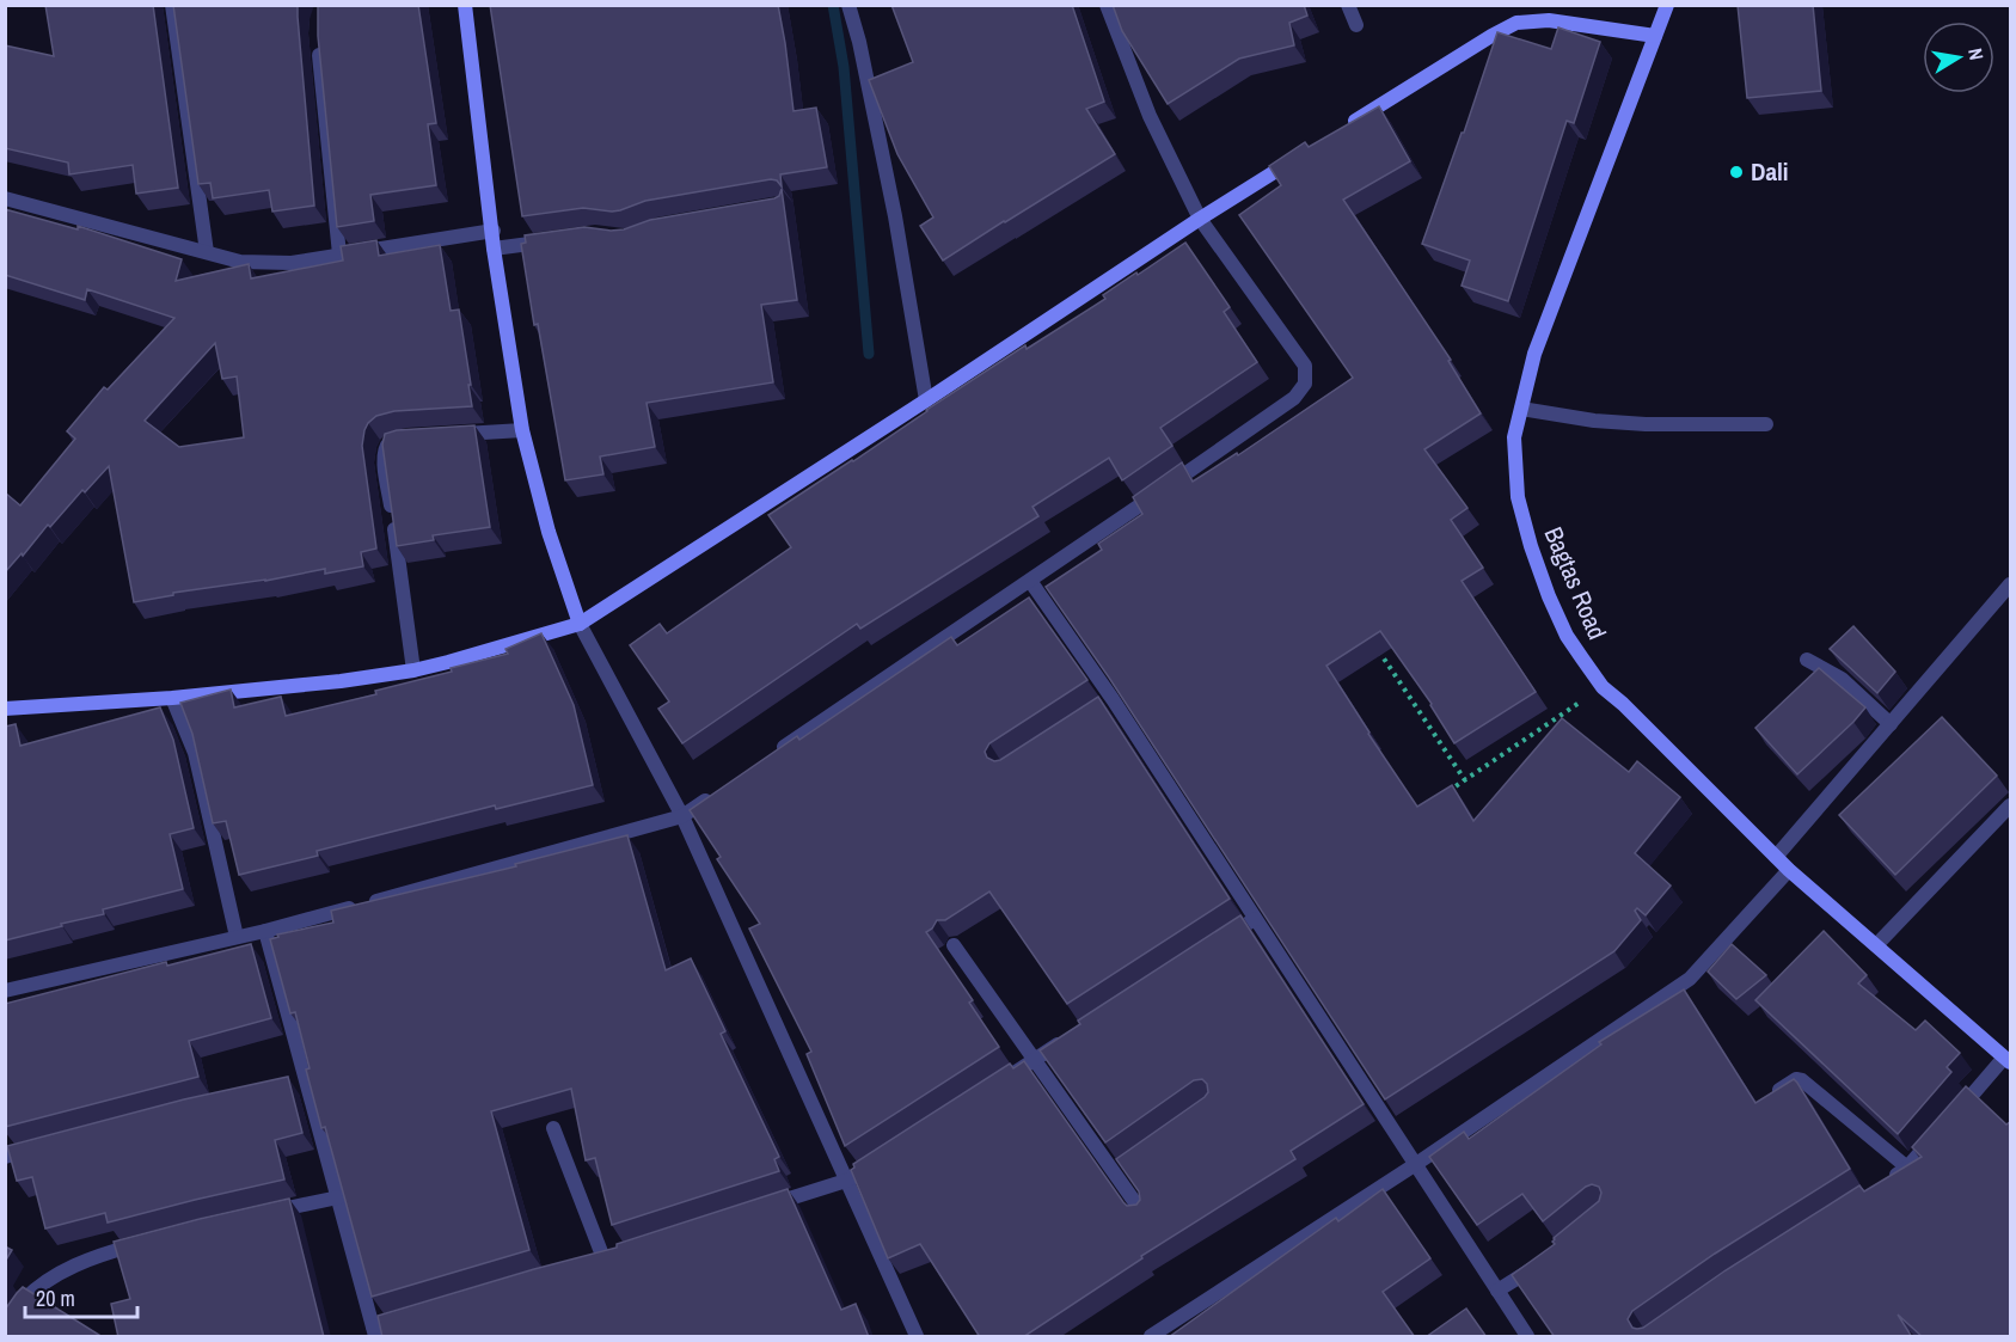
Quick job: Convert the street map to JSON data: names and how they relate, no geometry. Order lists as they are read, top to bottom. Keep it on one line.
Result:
{"streets":{"street":["Bagtas Road"]},"places":["Dali"],"scale_bar":"20 m","north":"right"}
